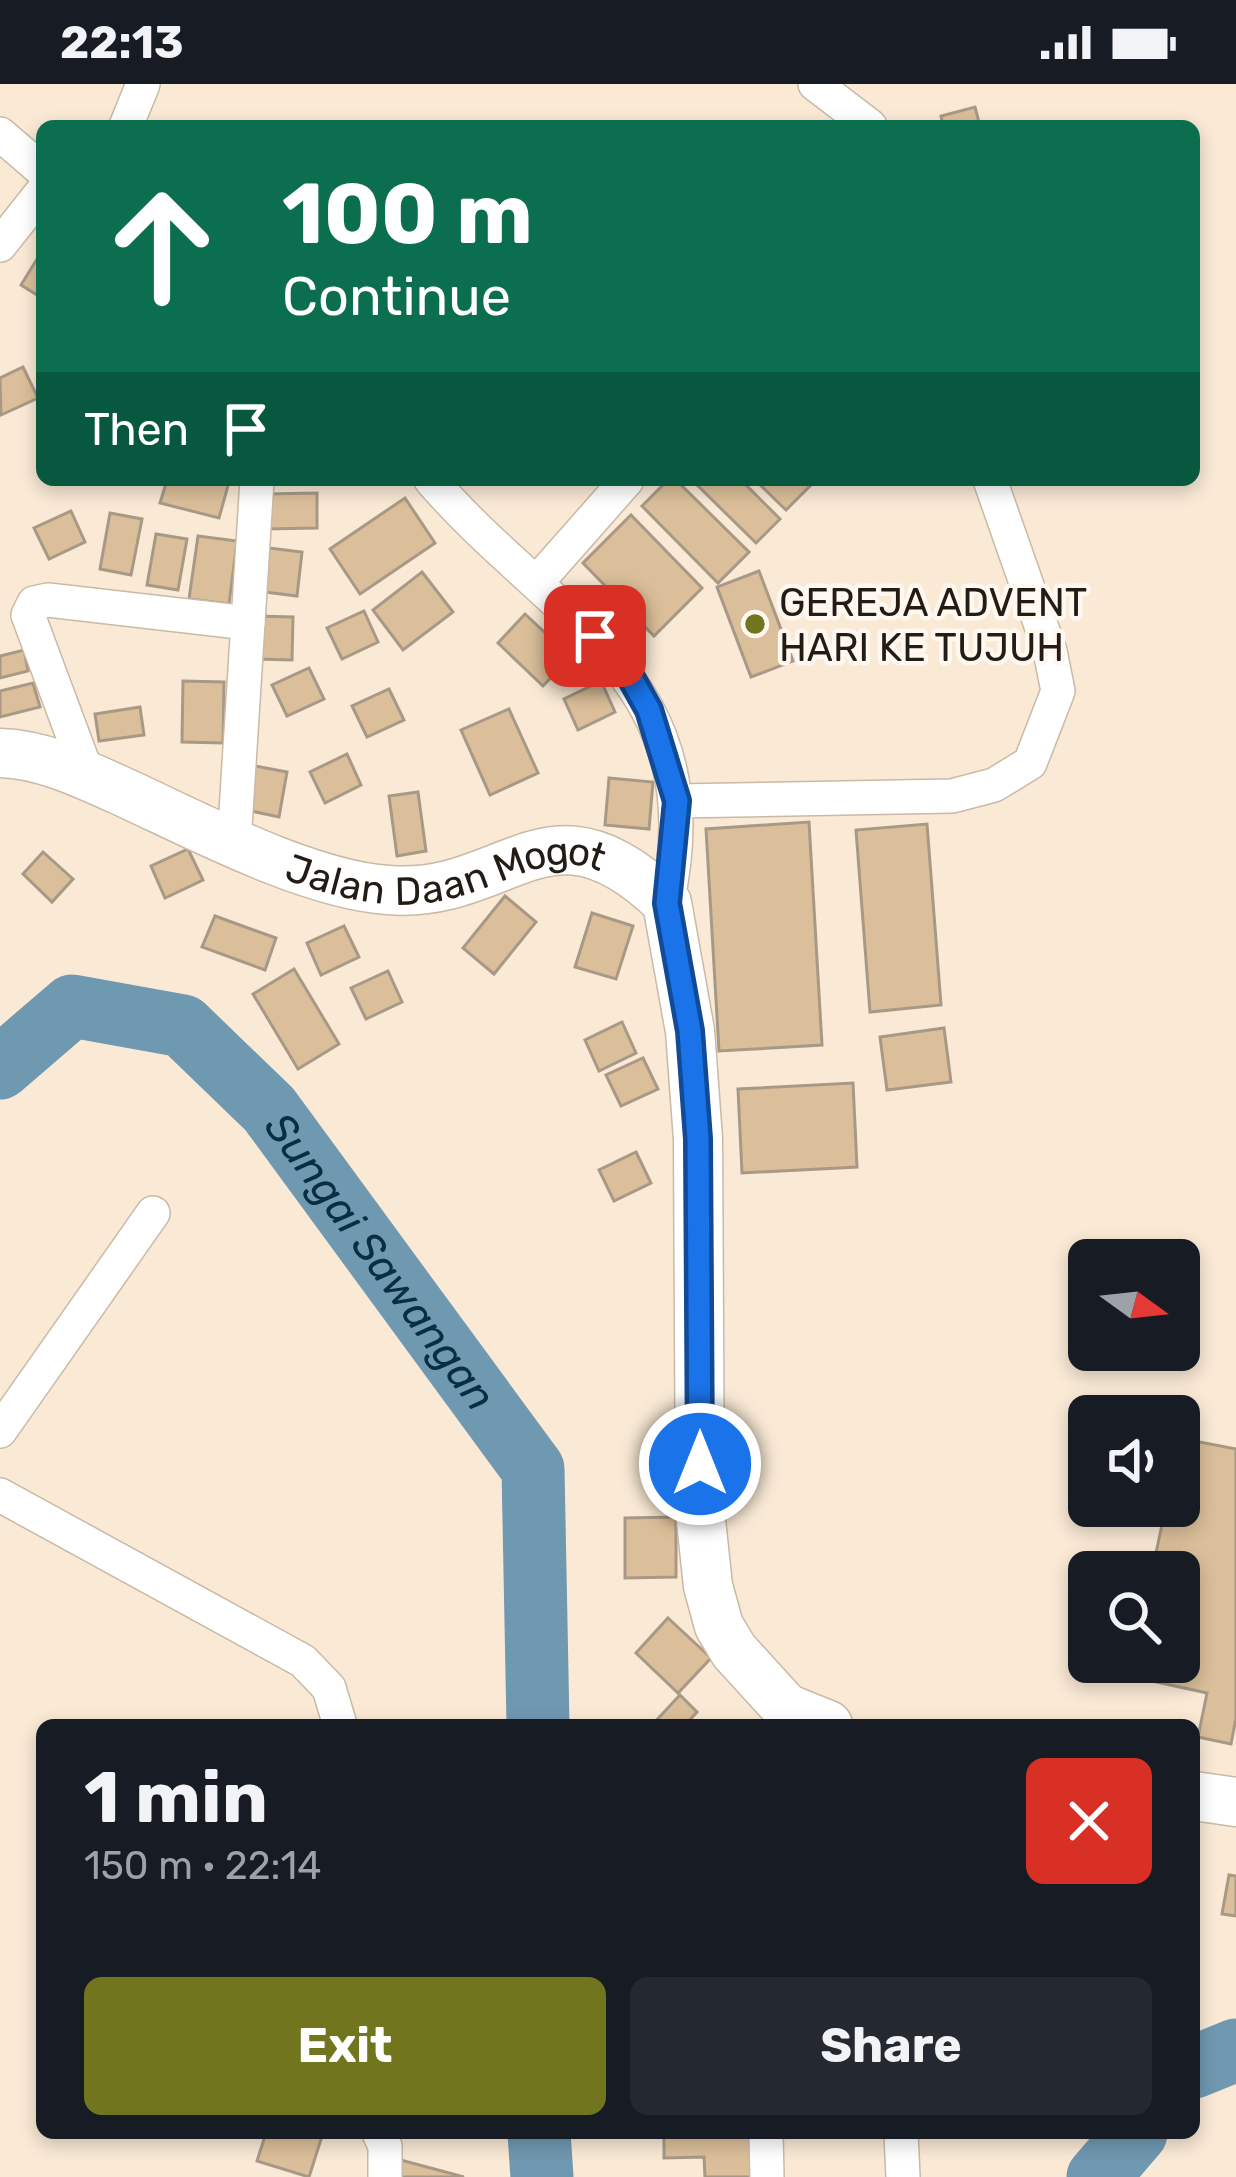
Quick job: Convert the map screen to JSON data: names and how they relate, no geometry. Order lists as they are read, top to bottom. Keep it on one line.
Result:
{"streets":{"main road":["Jalan Daan Mogot"]},"water":["Sungai Sawangan"],"places":["GEREJA ADVENT HARI KE TUJUH"],"north":"right","page":{"status":"22:13","turn":["100 m","Continue"],"then":"Then","heading":["1 min","150 m · 22:14"],"buttons":["Exit","Share"]}}
